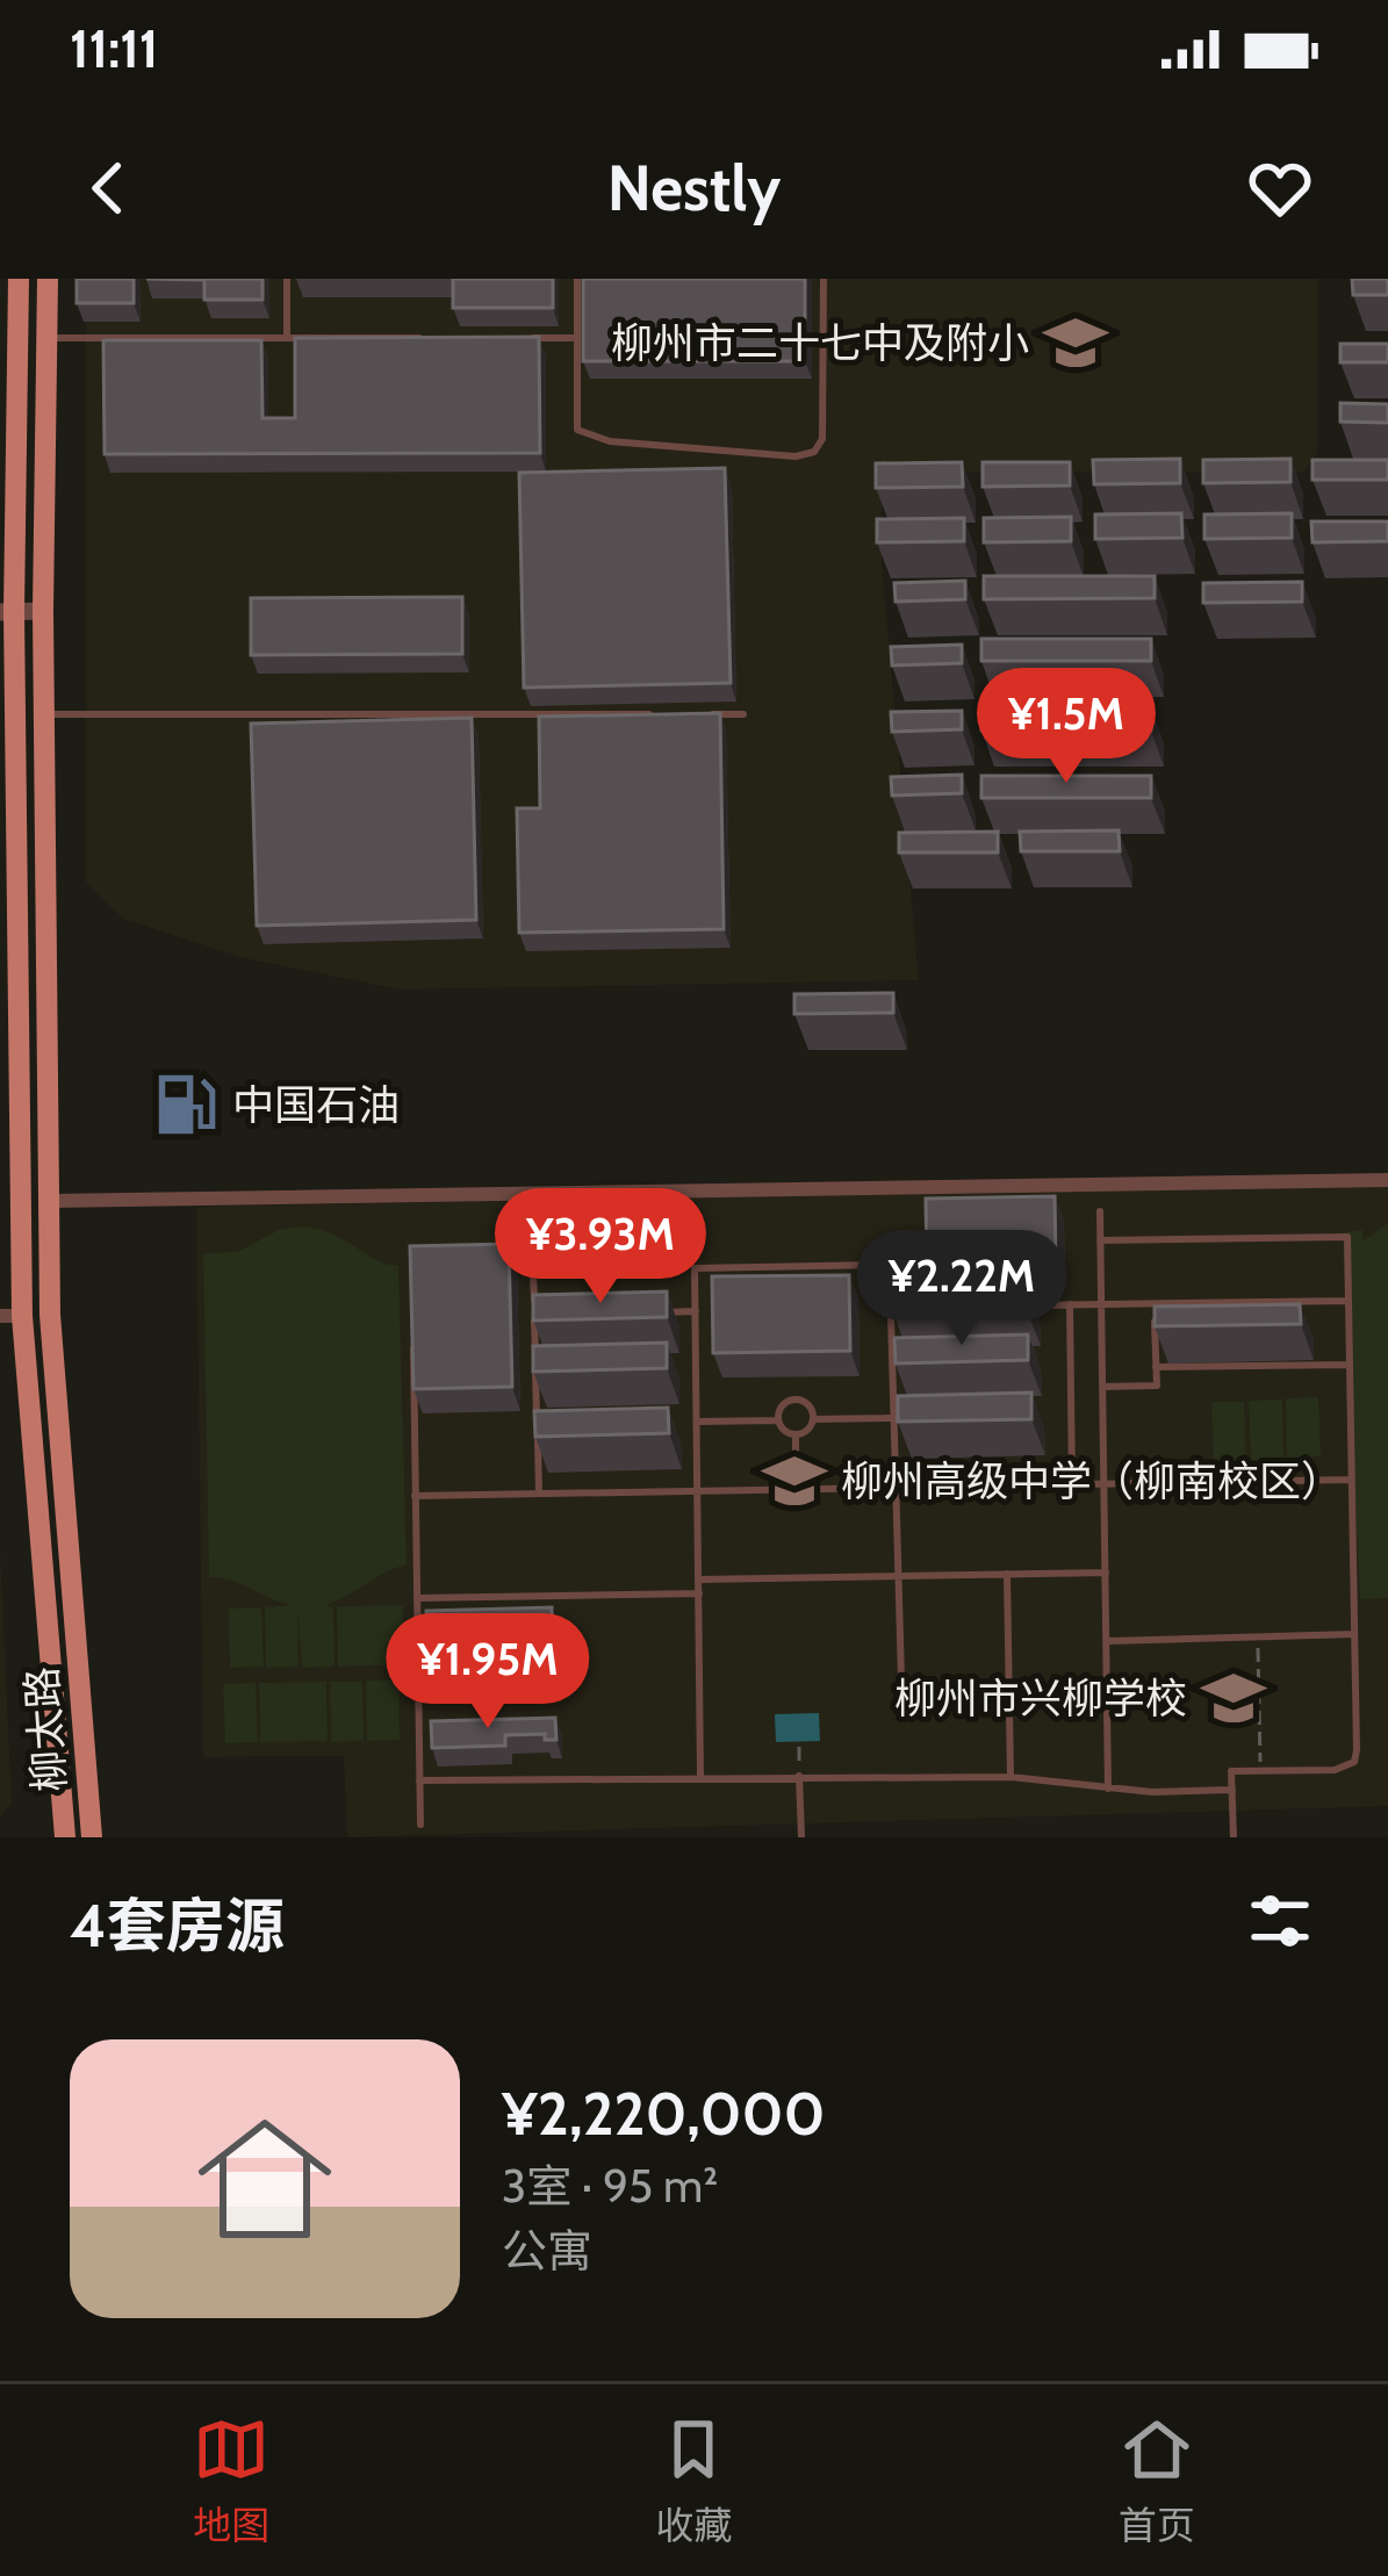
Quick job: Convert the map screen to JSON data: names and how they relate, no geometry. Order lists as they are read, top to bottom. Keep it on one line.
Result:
{"streets":{"main road":["柳太路"]},"places":{"school or university":["柳州市二十七中及附小","柳州高级中学（柳南校区）","柳州市兴柳学校"],"fuel station":["中国石油"]},"page":{"status":"11:11","header":"Nestly","price":["¥1.5M","¥3.93M","¥2.22M","¥1.95M"],"heading":"4套房源","list":[{"name":"¥2,220,000","note":"3室 · 95 m² · 公寓"}],"tabs":["地图","收藏","首页"]}}
